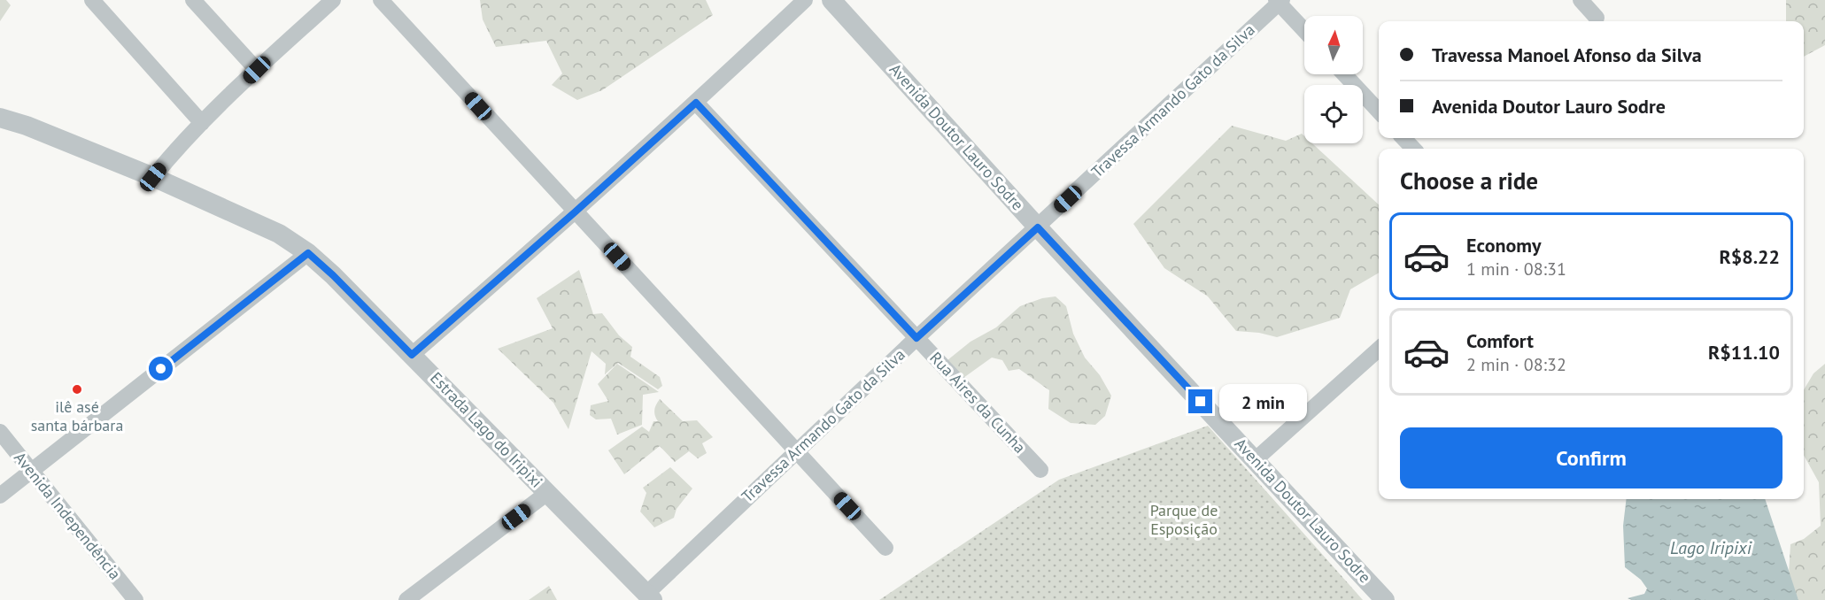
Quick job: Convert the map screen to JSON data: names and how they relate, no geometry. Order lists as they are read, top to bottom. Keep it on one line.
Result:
{"streets":{"street":["Travessa Armando Gato da Silva","Avenida Doutor Lauro Sodre","Rua Aires da Cunha","Estrada Lago do Iripixi","Avenida Independência"]},"crossings":[["Travessa Armando Gato da Silva","Avenida Doutor Lauro Sodre"],["Travessa Armando Gato da Silva","Rua Aires da Cunha"],["Travessa Armando Gato da Silva","Estrada Lago do Iripixi"]],"water":["Lago Iripixi"],"parks":["Parque de Esposição"],"places":["ilê asé santa bárbara"],"north":"top","page":{"banner":["Travessa Manoel Afonso da Silva","Avenida Doutor Lauro Sodre"],"heading":"Choose a ride","list":[{"name":"Economy","note":"1 min · 08:31","value":"R$8.22"},{"name":"Comfort","note":"2 min · 08:32","value":"R$11.10"}],"bubble":"2 min","buttons":"Confirm"}}
